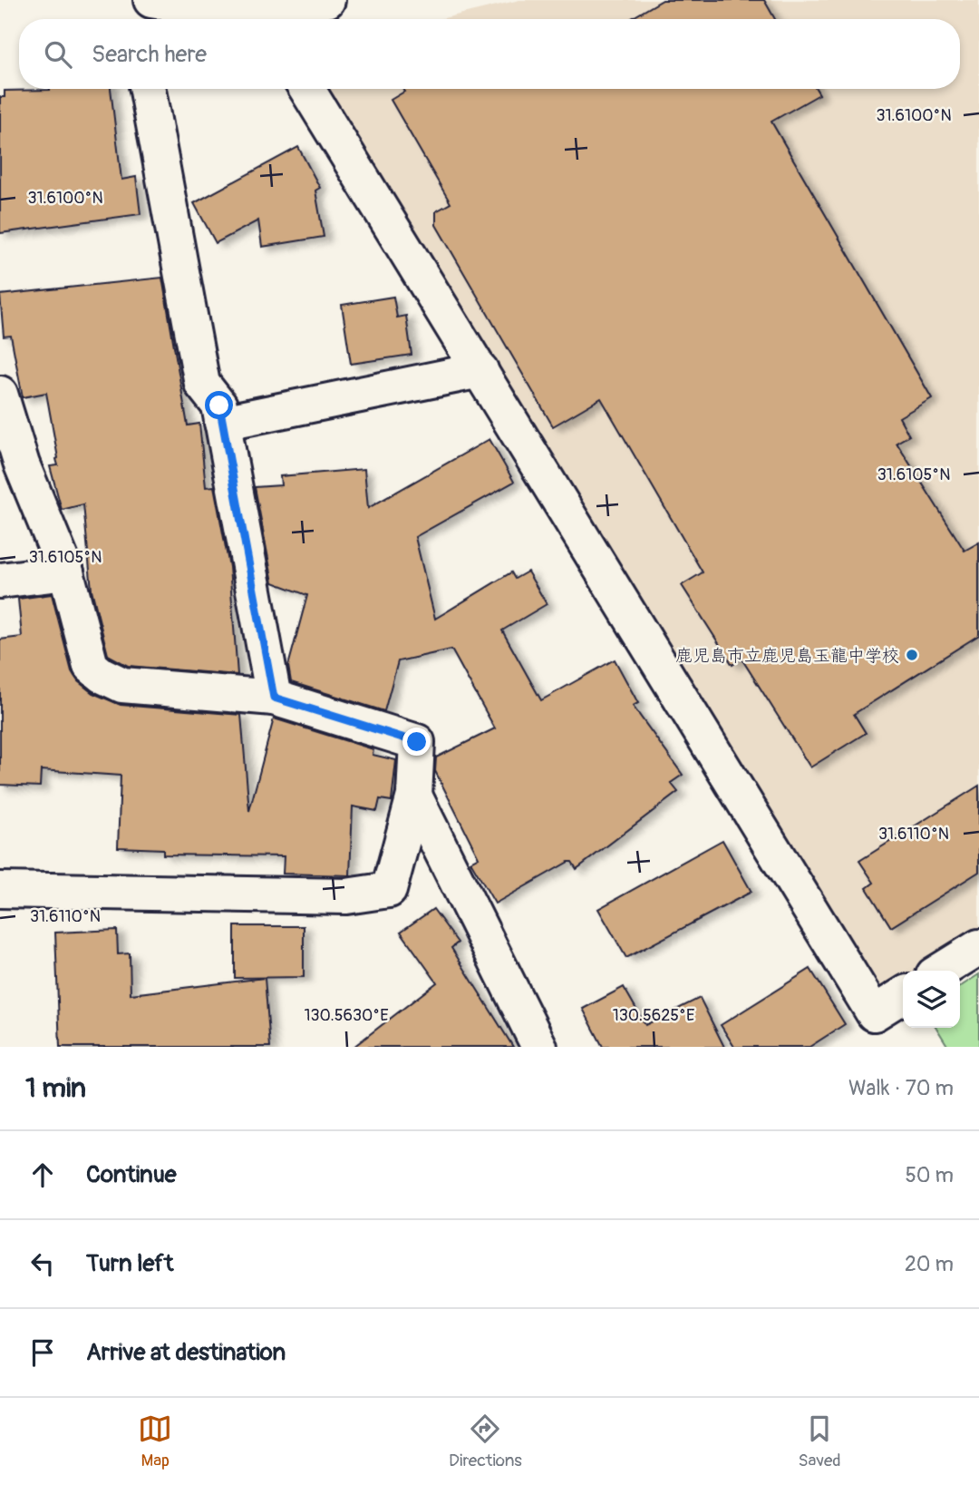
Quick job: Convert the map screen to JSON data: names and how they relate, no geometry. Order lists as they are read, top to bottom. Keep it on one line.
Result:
{"places":["鹿児島市立鹿児島玉龍中学校"],"page":{"search":"Search here","heading":["1 min","Walk · 70 m"],"list":[["Continue","50 m"],["Turn left","20 m"],"Arrive at destination"],"nav":["Map","Directions","Saved"]},"coordinates":["31.6100°N","31.6105°N","31.6110°N","130.5630°E","130.5625°E"]}
